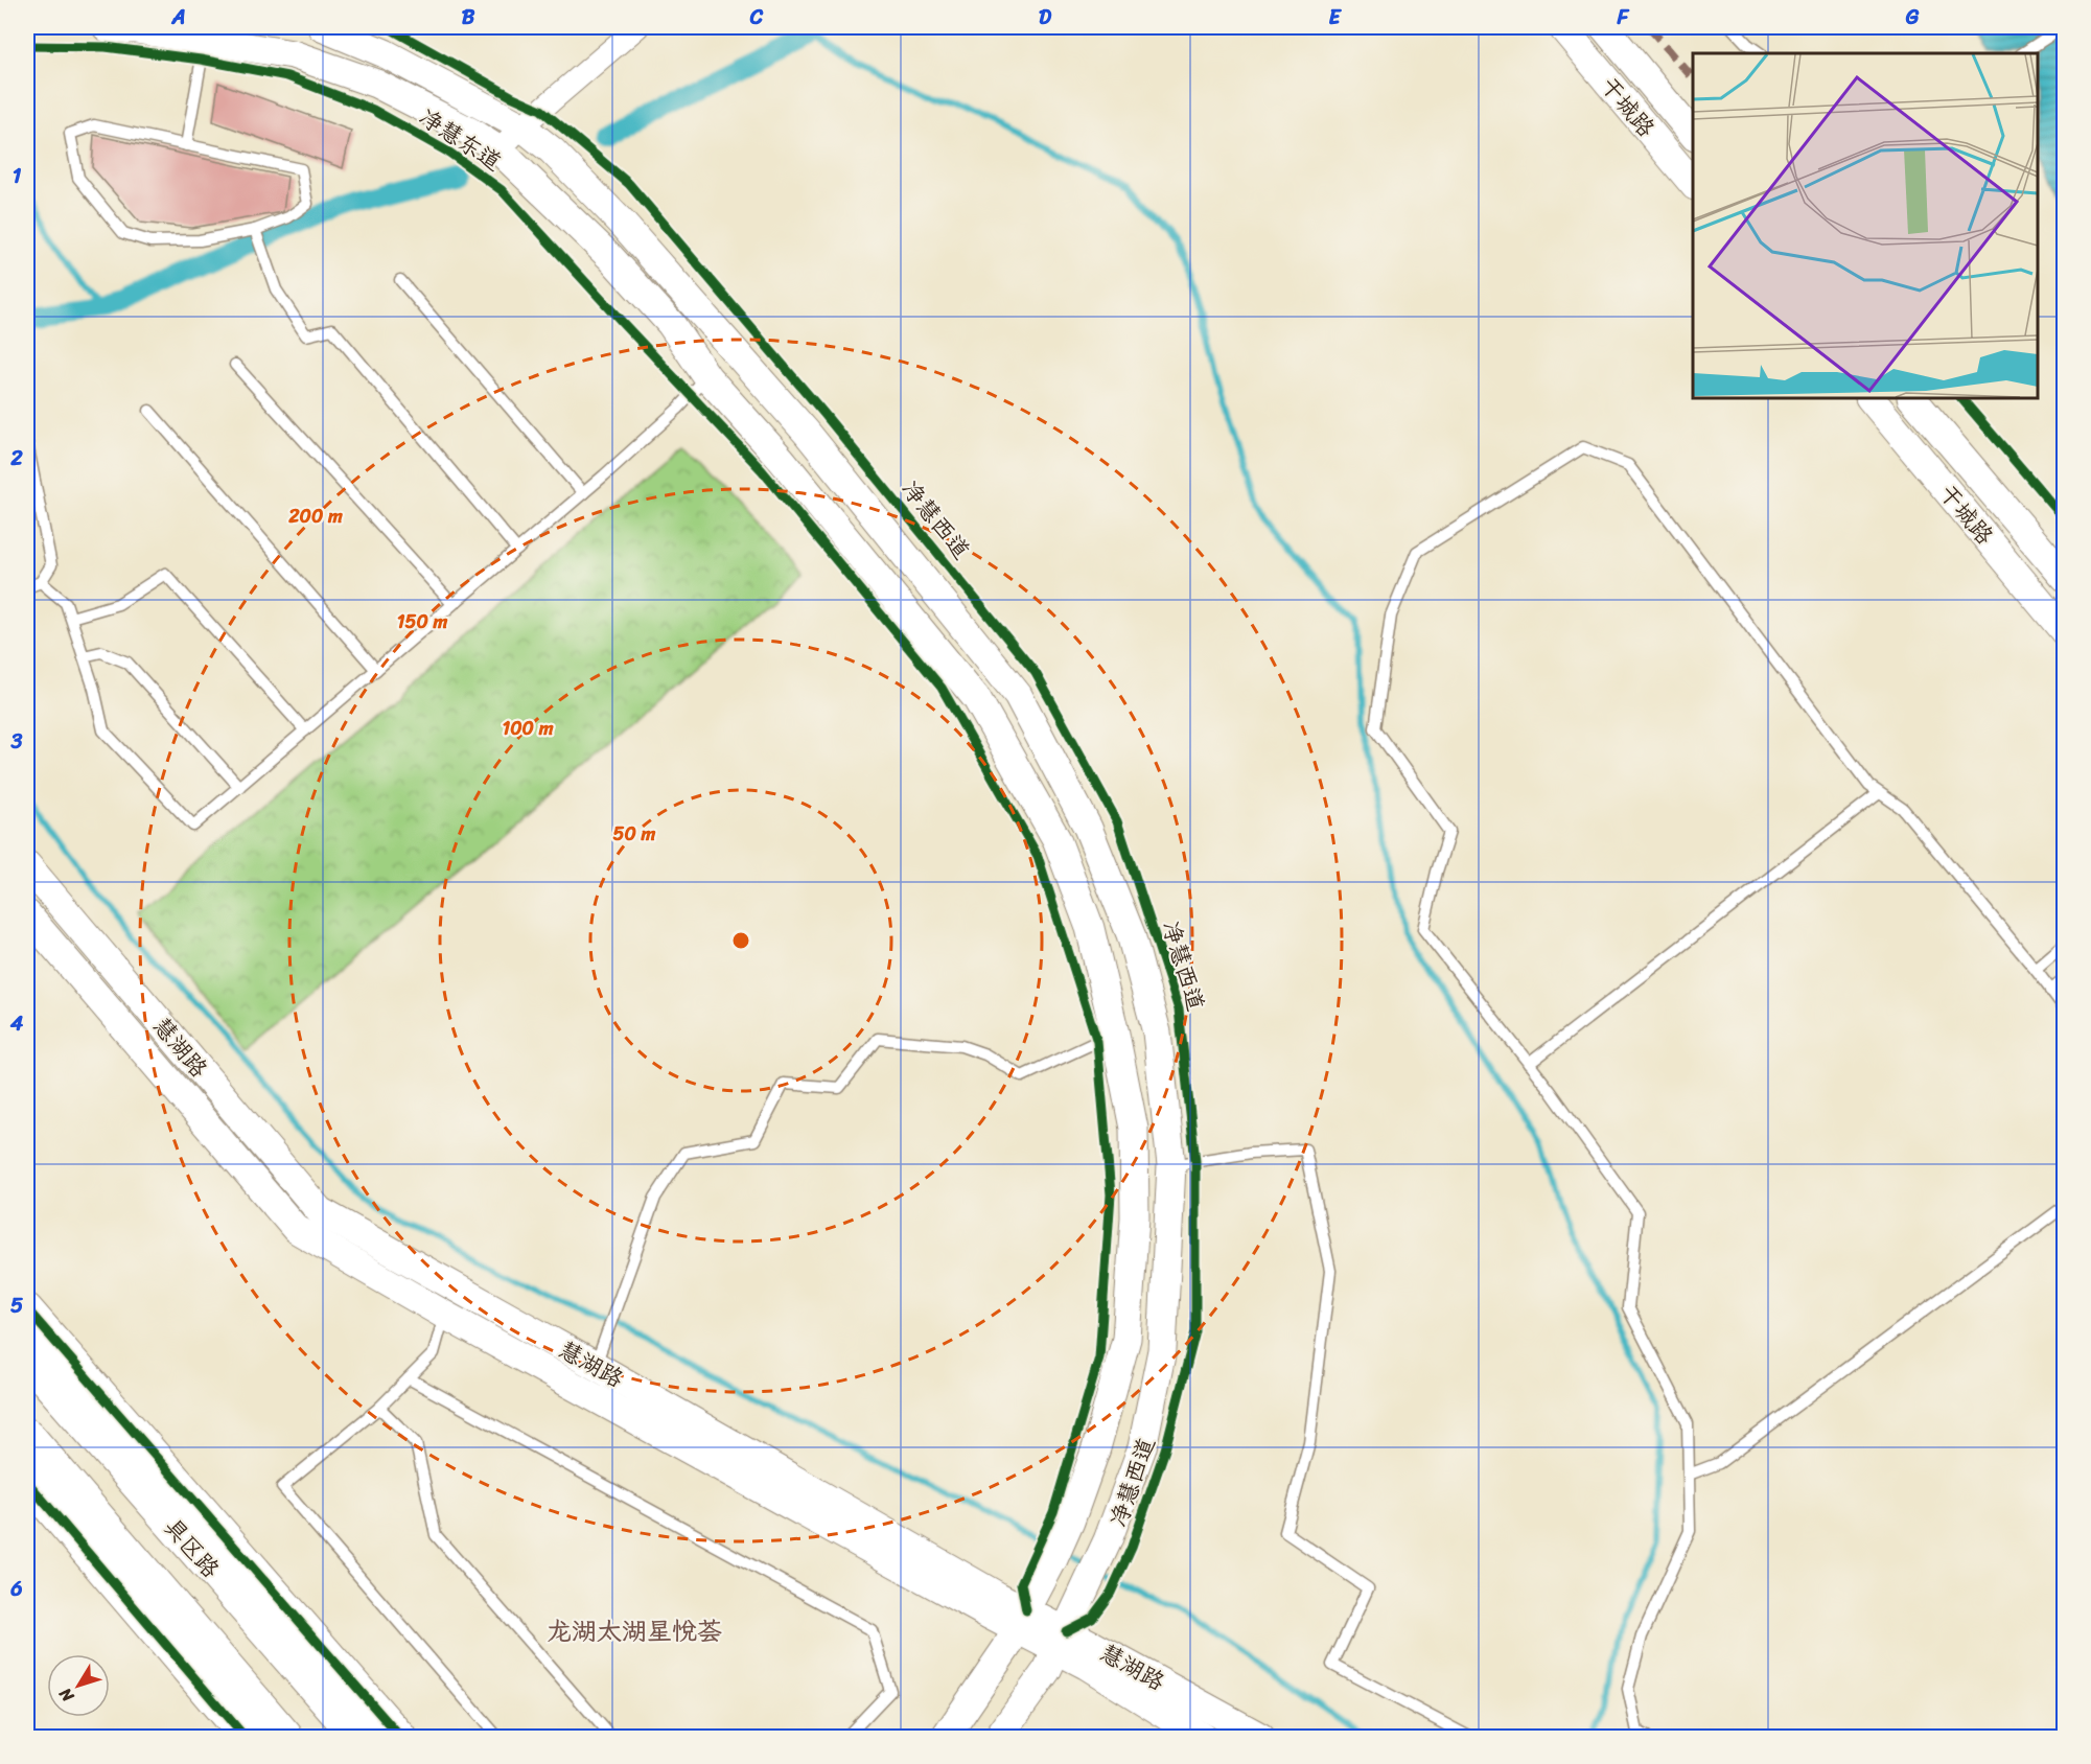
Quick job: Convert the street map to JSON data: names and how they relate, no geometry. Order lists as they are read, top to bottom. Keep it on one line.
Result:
{"streets":{"highway":["具区路"],"street":["干城路","净慧东道","净慧西道","慧湖路"]},"crossings":[["净慧东道","净慧西道"],["净慧西道","慧湖路"]],"districts":["龙湖太湖星悦荟"],"north":"bottom left","grid":{"columns":["A","B","C","D","E","F","G"],"rows":["1","2","3","4","5","6"]},"rings":["200 m","150 m","100 m","50 m"]}
